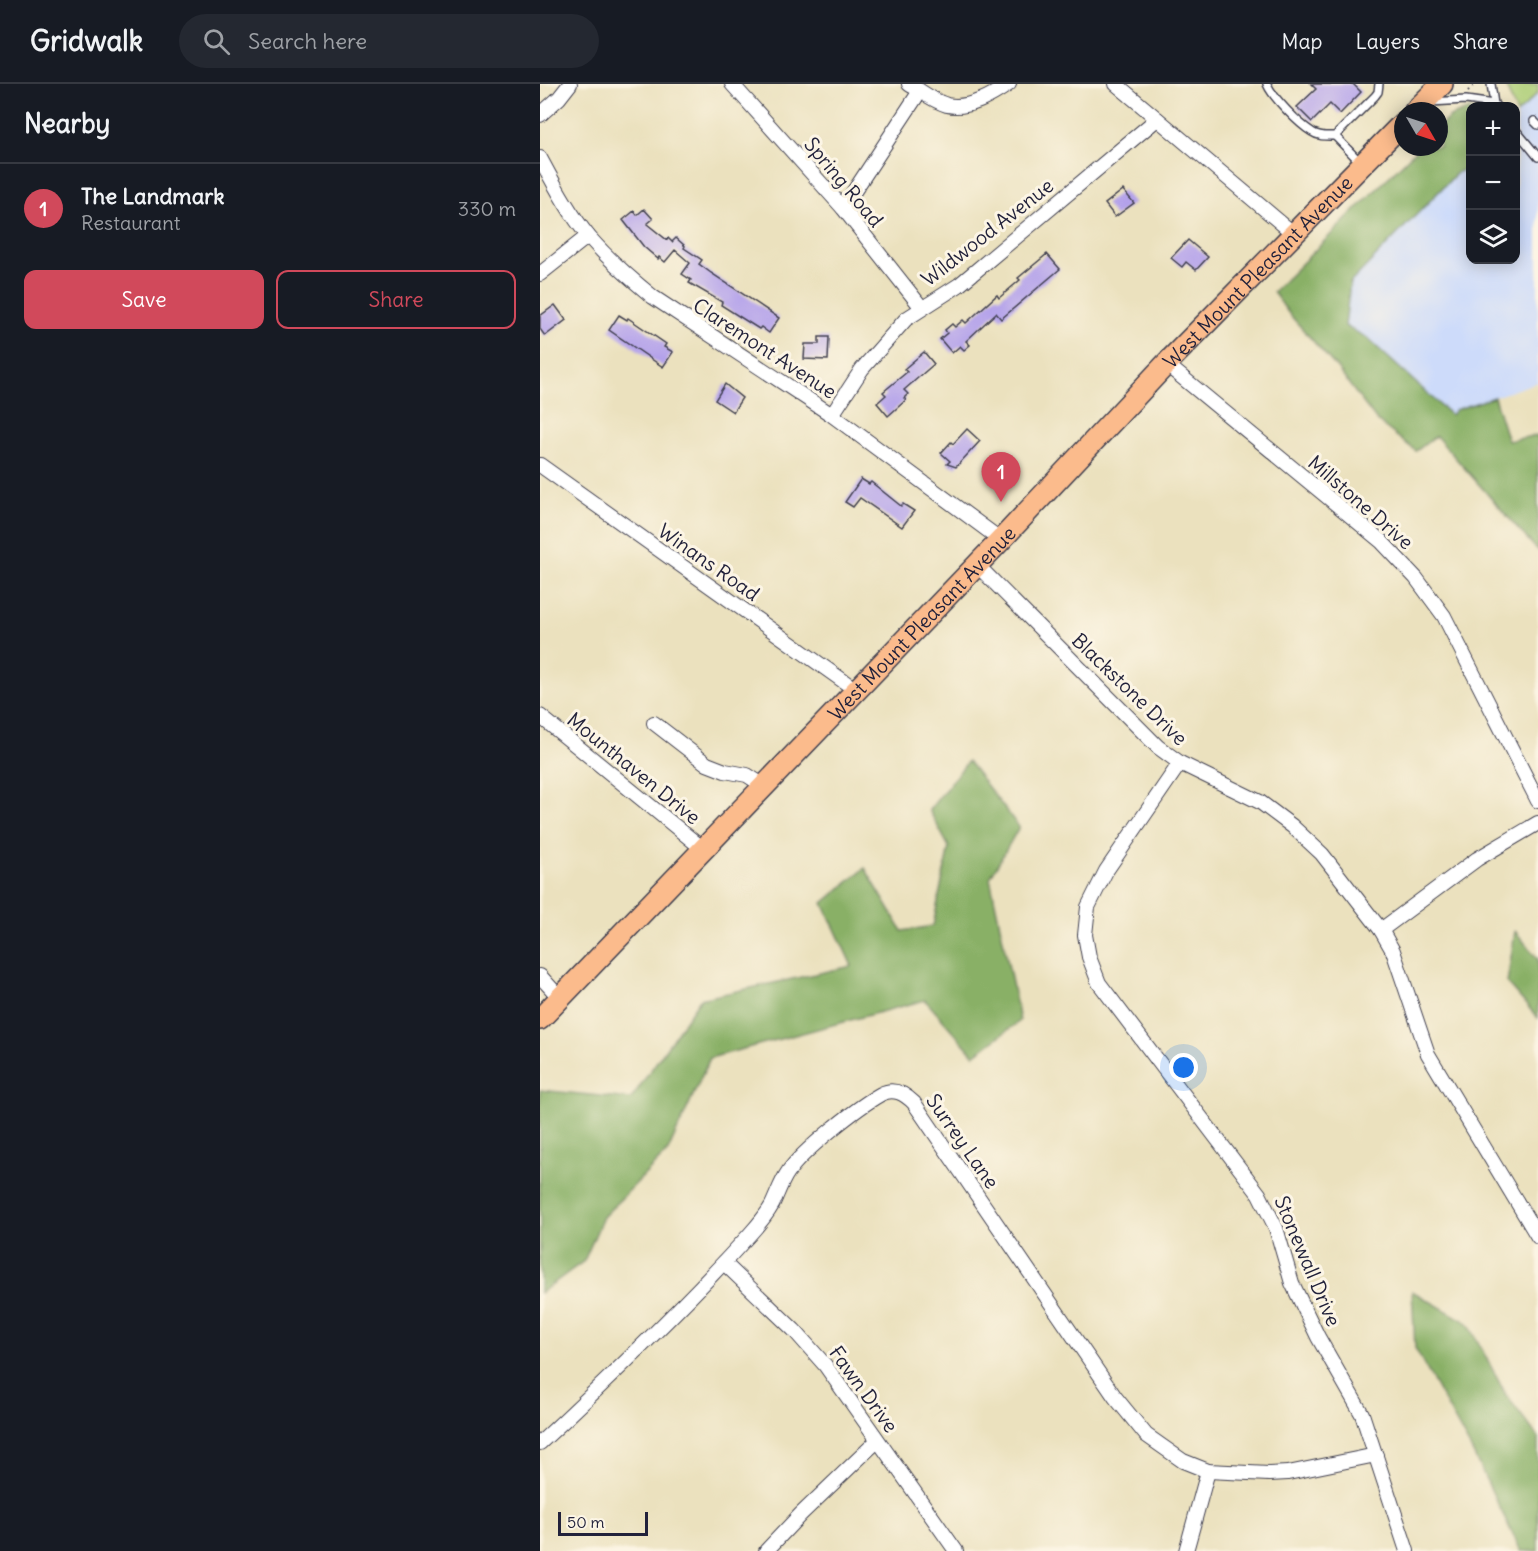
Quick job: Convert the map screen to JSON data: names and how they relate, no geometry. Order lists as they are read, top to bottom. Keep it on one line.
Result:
{"streets":{"main road":["West Mount Pleasant Avenue"],"street":["Spring Road","Wildwood Avenue","Claremont Avenue","Millstone Drive","Winans Road","Blackstone Drive","Mounthaven Drive","Surrey Lane","Stonewall Drive","Fawn Drive"]},"crossings":[["Spring Road","Wildwood Avenue"],["Wildwood Avenue","Claremont Avenue"],["West Mount Pleasant Avenue","Claremont Avenue"],["West Mount Pleasant Avenue","Millstone Drive"],["West Mount Pleasant Avenue","Winans Road"],["West Mount Pleasant Avenue","Blackstone Drive"],["West Mount Pleasant Avenue","Mounthaven Drive"],["Blackstone Drive","Stonewall Drive"],["Surrey Lane","Stonewall Drive"],["Surrey Lane","Fawn Drive"]],"scale_bar":"50 m","north":"bottom right","page":{"header":"Gridwalk","search":"Search here","nav":["Map","Layers","Share"],"heading":"Nearby","map_buttons":["+","−"],"list":[{"mark":"1","name":"The Landmark","note":"Restaurant","value":"330 m"}],"buttons":["Save","Share"],"pins":"1","scale":"50 m"}}
